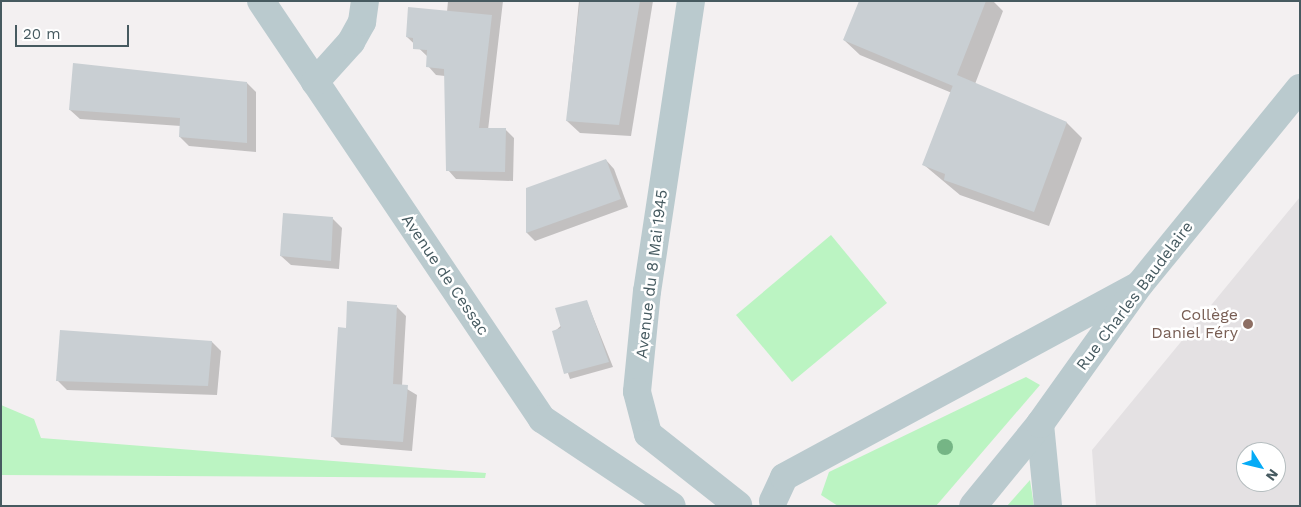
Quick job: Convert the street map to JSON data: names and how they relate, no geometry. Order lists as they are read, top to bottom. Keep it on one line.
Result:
{"streets":{"street":["Avenue du 8 Mai 1945","Avenue de Cessac","Rue Charles Baudelaire"]},"places":["Collège Daniel Féry"],"scale_bar":"20 m","north":"bottom right"}
